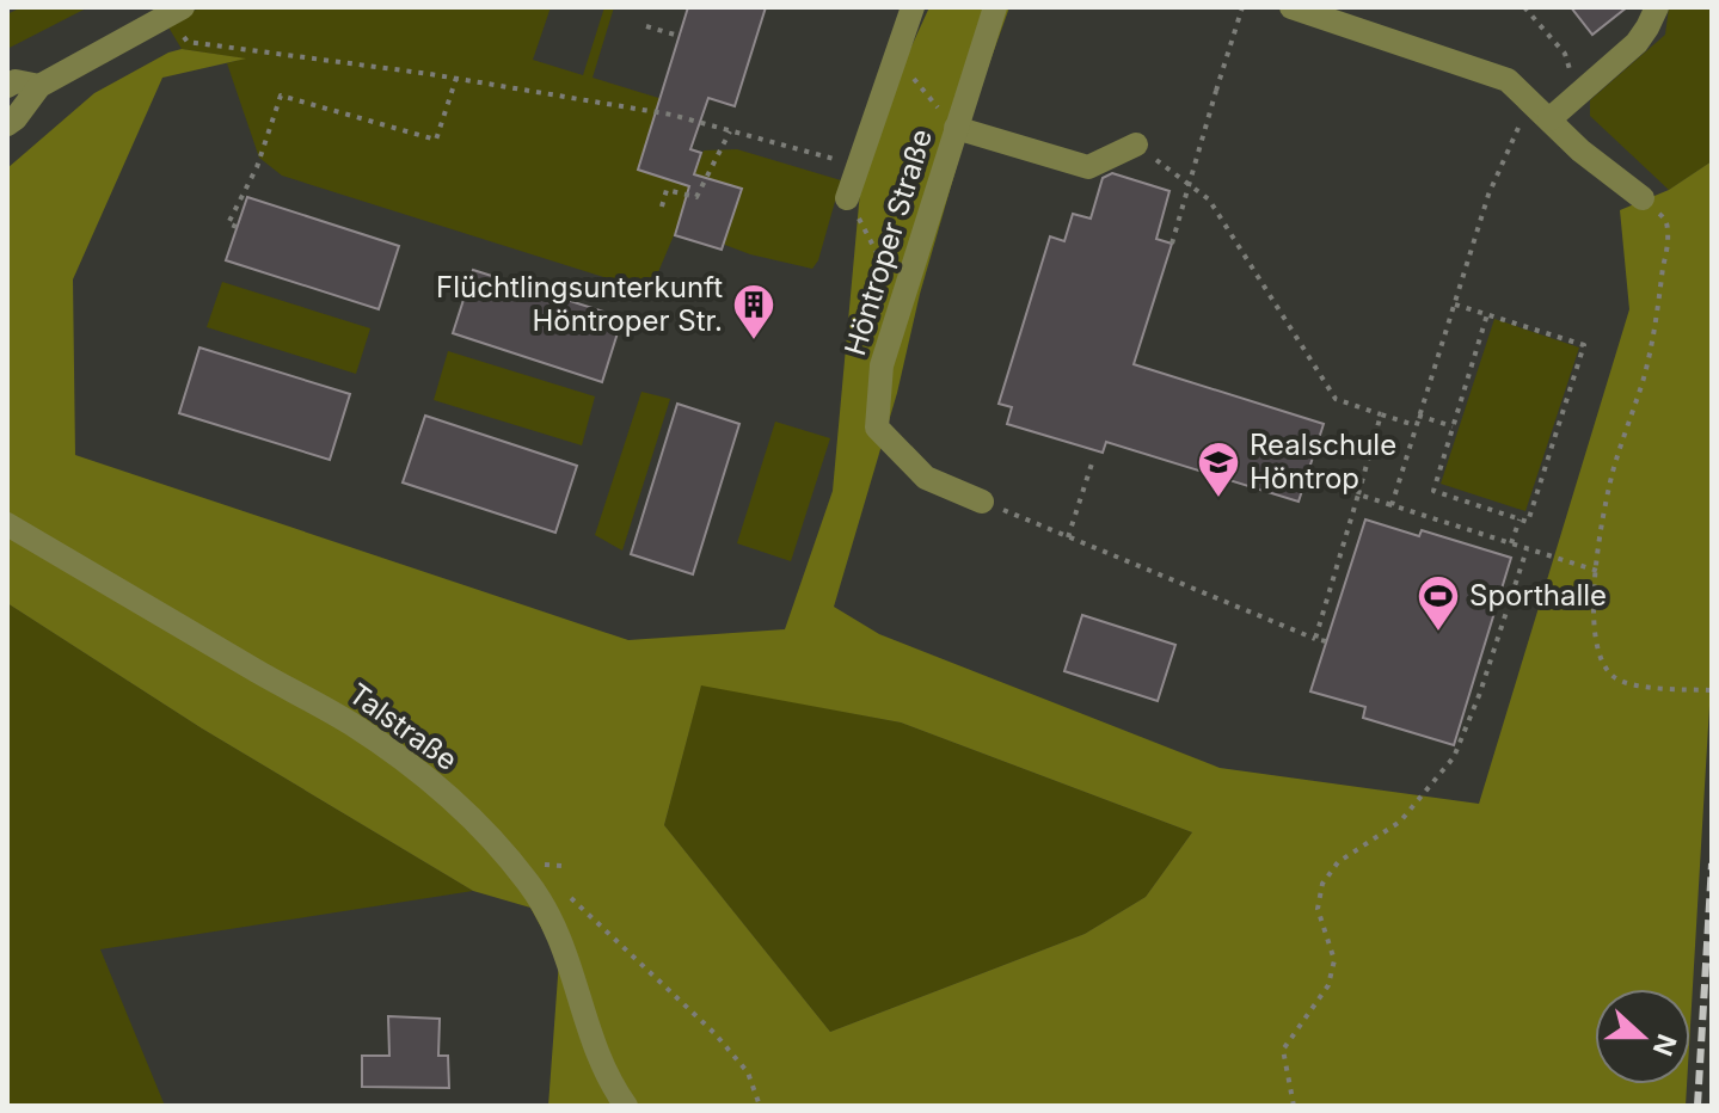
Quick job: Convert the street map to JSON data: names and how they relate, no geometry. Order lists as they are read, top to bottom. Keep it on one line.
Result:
{"streets":{"street":["Höntroper Straße","Talstraße"]},"places":{"building":["Flüchtlingsunterkunft Höntroper Str."],"school or university":["Realschule Höntrop"],"sports":["Sporthalle"]},"north":"right"}
